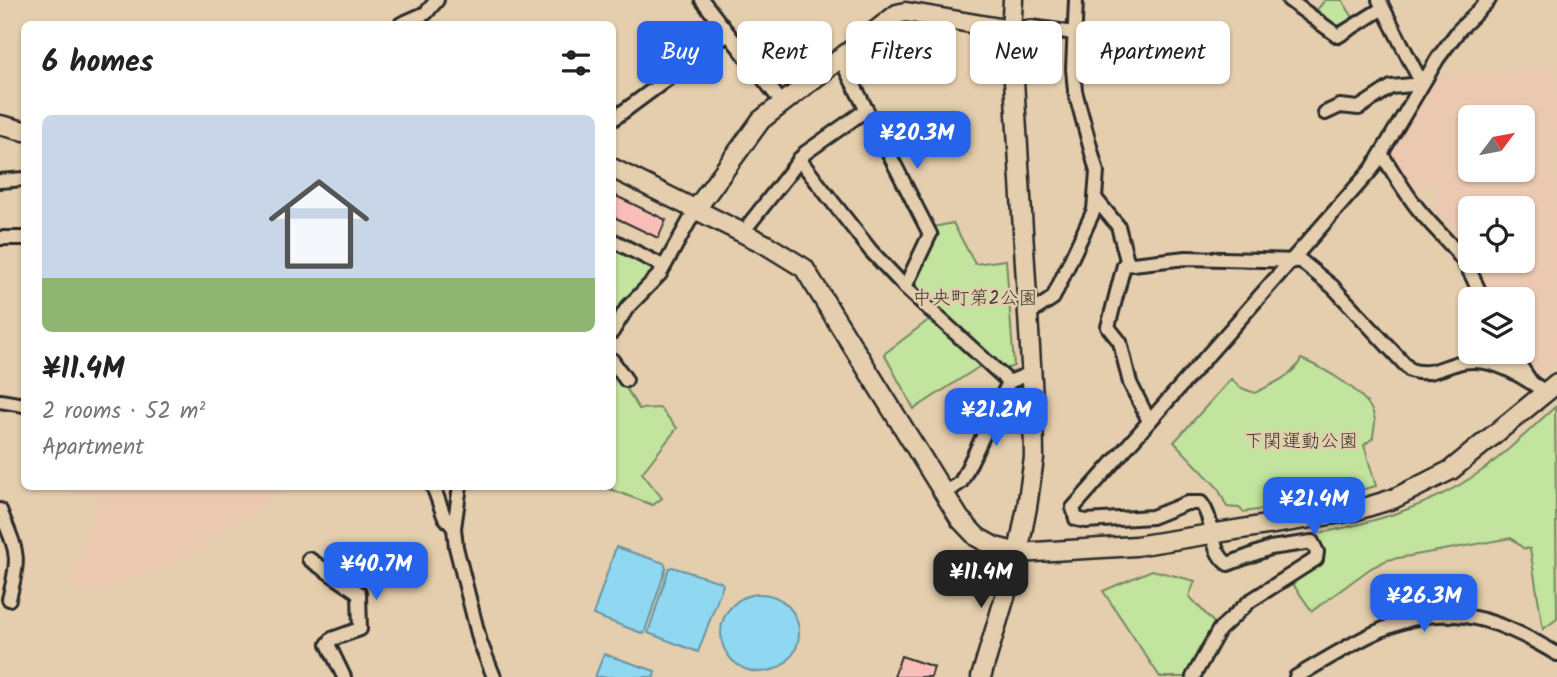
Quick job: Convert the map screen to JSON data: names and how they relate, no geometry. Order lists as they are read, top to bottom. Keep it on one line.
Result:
{"parks":["中央町第2公園","下関運動公園"],"north":"top right","page":{"chip":["Buy","Rent","Filters","New","Apartment"],"heading":"6 homes","list":[{"name":"¥11.4M","note":"2 rooms · 52 m² · Apartment"}],"price":["¥20.3M","¥21.2M","¥21.4M","¥40.7M","¥11.4M","¥26.3M"]}}
